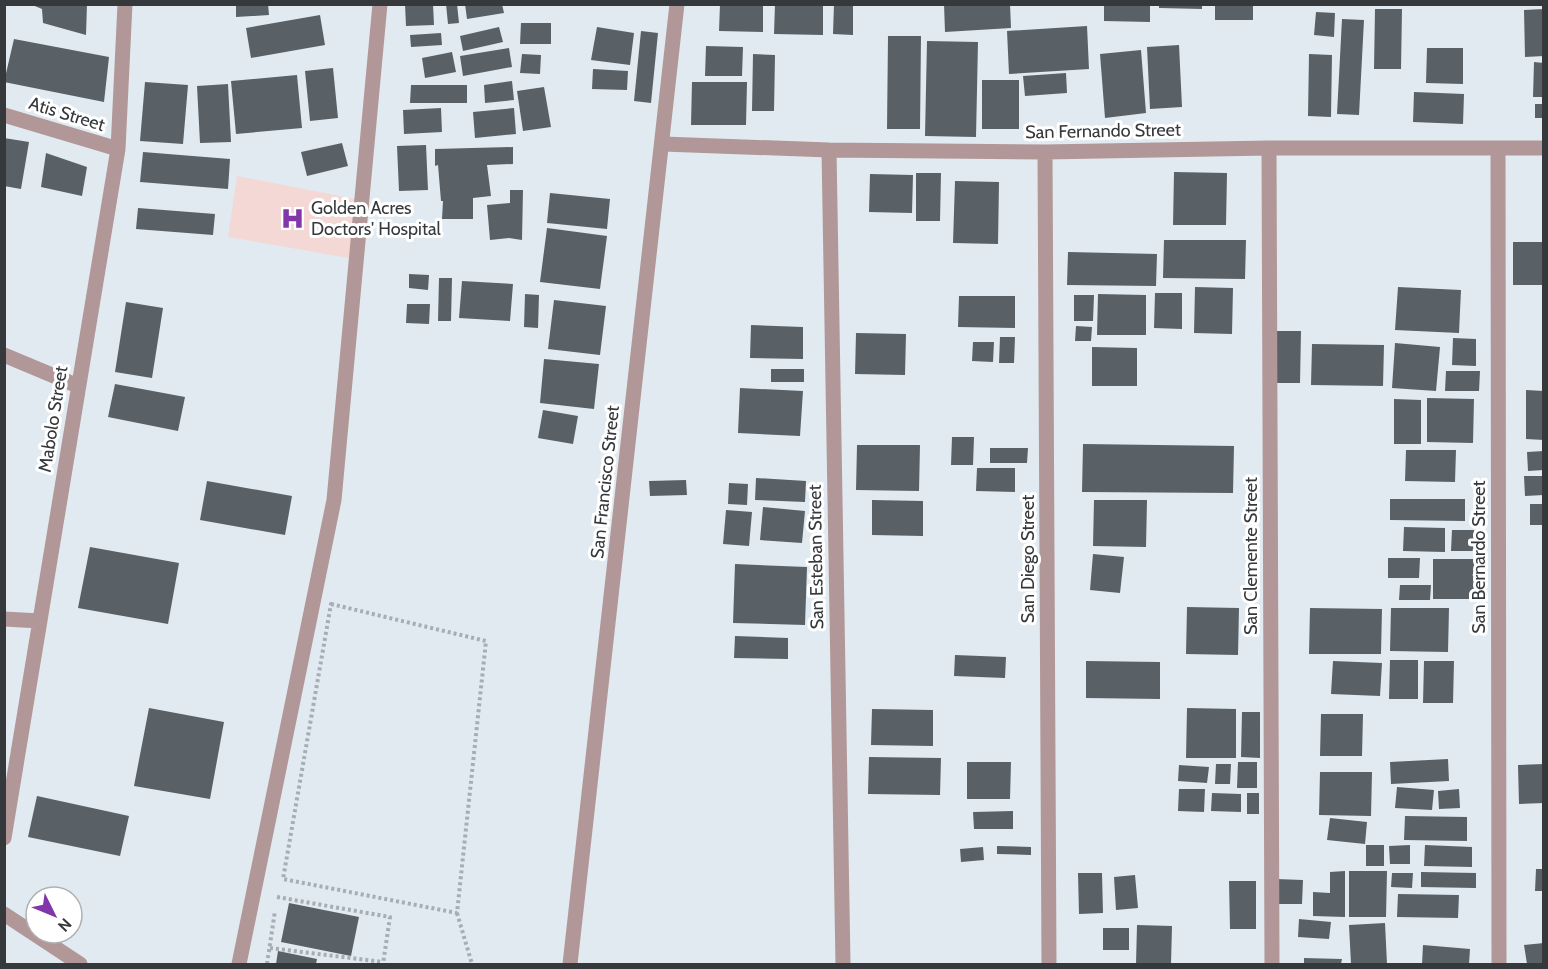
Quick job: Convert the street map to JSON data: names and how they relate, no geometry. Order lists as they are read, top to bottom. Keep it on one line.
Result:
{"streets":{"street":["Atis Street","San Fernando Street","Mabolo Street","San Francisco Street","San Clemente Street","San Esteban Street","San Bernardo Street","San Diego Street"]},"crossings":[["Atis Street","Mabolo Street"],["San Fernando Street","San Francisco Street"],["San Fernando Street","San Clemente Street"],["San Fernando Street","San Esteban Street"],["San Fernando Street","San Bernardo Street"],["San Fernando Street","San Diego Street"]],"places":{"hospital":["Golden Acres Doctors' Hospital"]},"north":"bottom right"}
